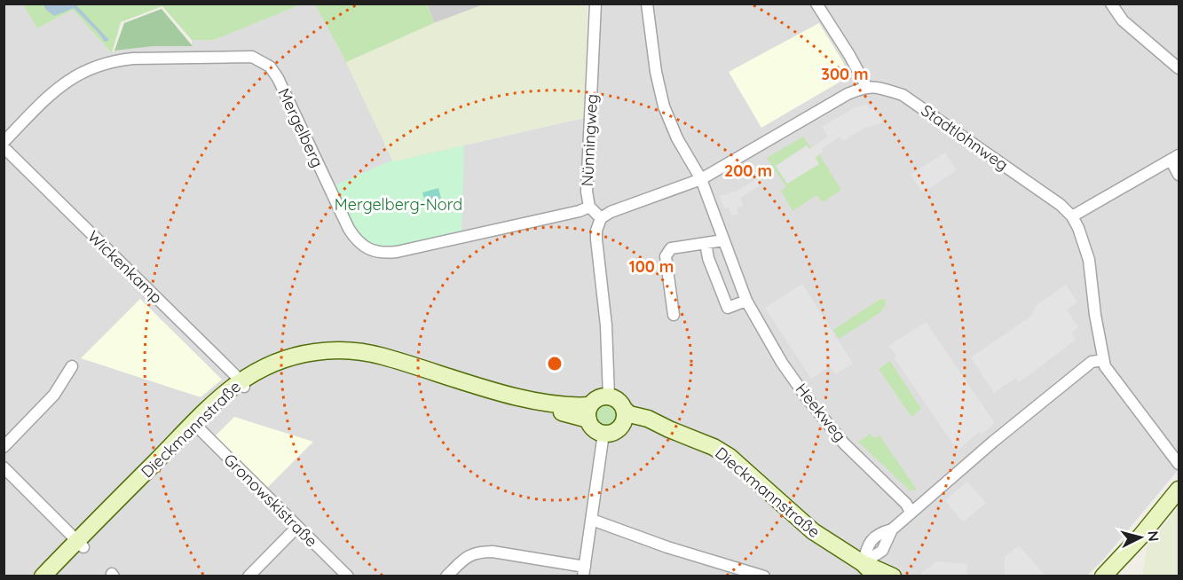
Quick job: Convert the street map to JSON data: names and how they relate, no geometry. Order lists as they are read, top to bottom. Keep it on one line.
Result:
{"streets":{"street":["Mergelberg","Stadtlohnweg","Nünningweg","Wickenkamp","Heekweg","Dieckmannstraße","Gronowskistraße"]},"crossings":[["Mergelberg","Nünningweg"],["Wickenkamp","Dieckmannstraße"],["Dieckmannstraße","Gronowskistraße"]],"parks":["Mergelberg-Nord"],"north":"right","rings":["300 m","200 m","100 m"]}
